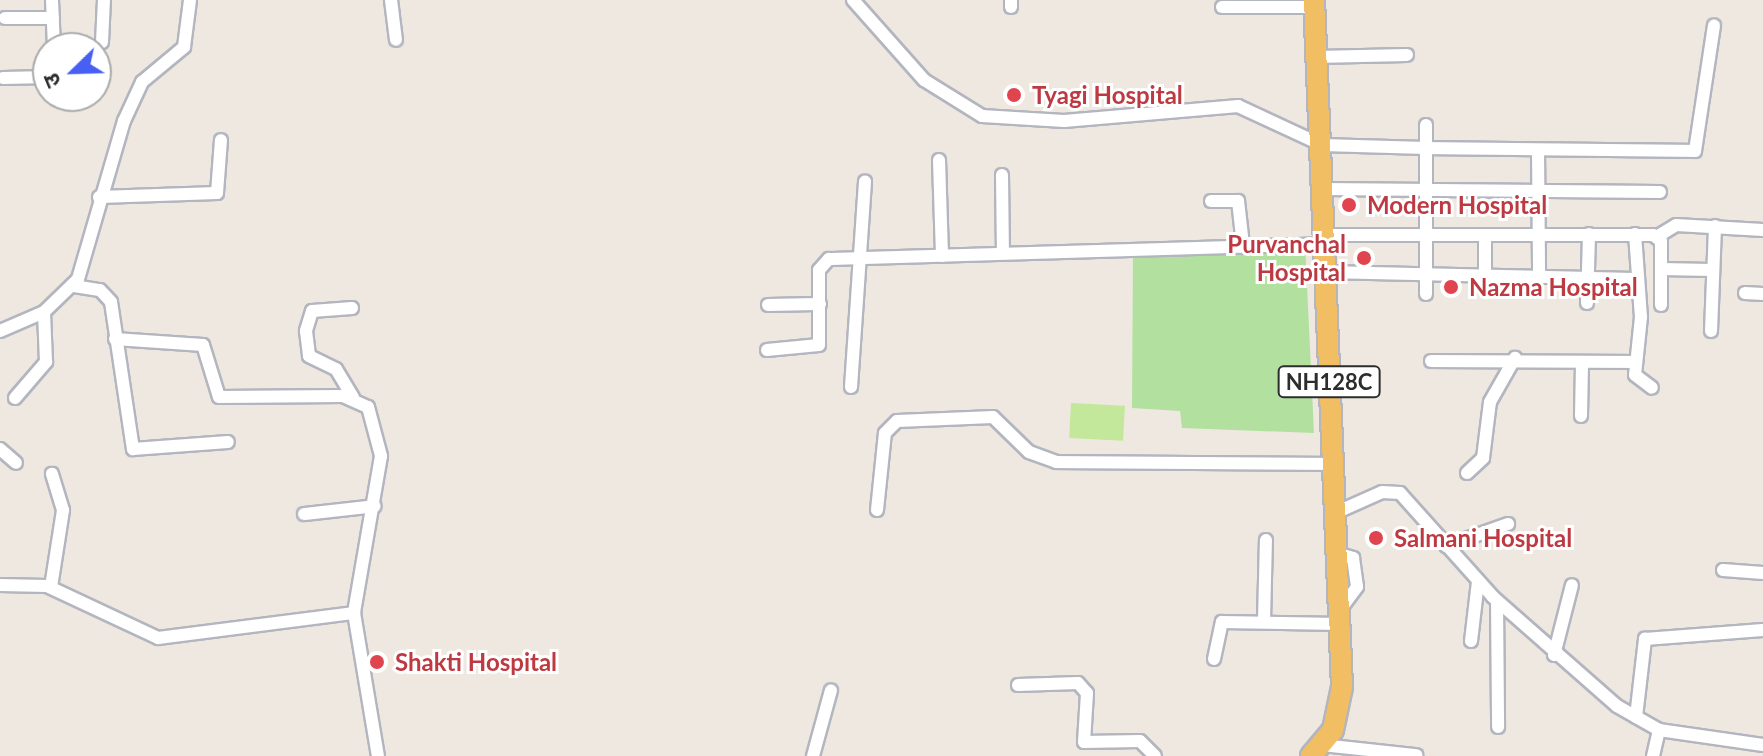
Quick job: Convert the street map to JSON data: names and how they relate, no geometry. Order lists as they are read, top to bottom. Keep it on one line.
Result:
{"streets":{"highway":["NH128C"]},"places":["Tyagi Hospital","Modern Hospital","Purvanchal Hospital","Nazma Hospital","Salmani Hospital","Shakti Hospital"],"north":"bottom left"}
